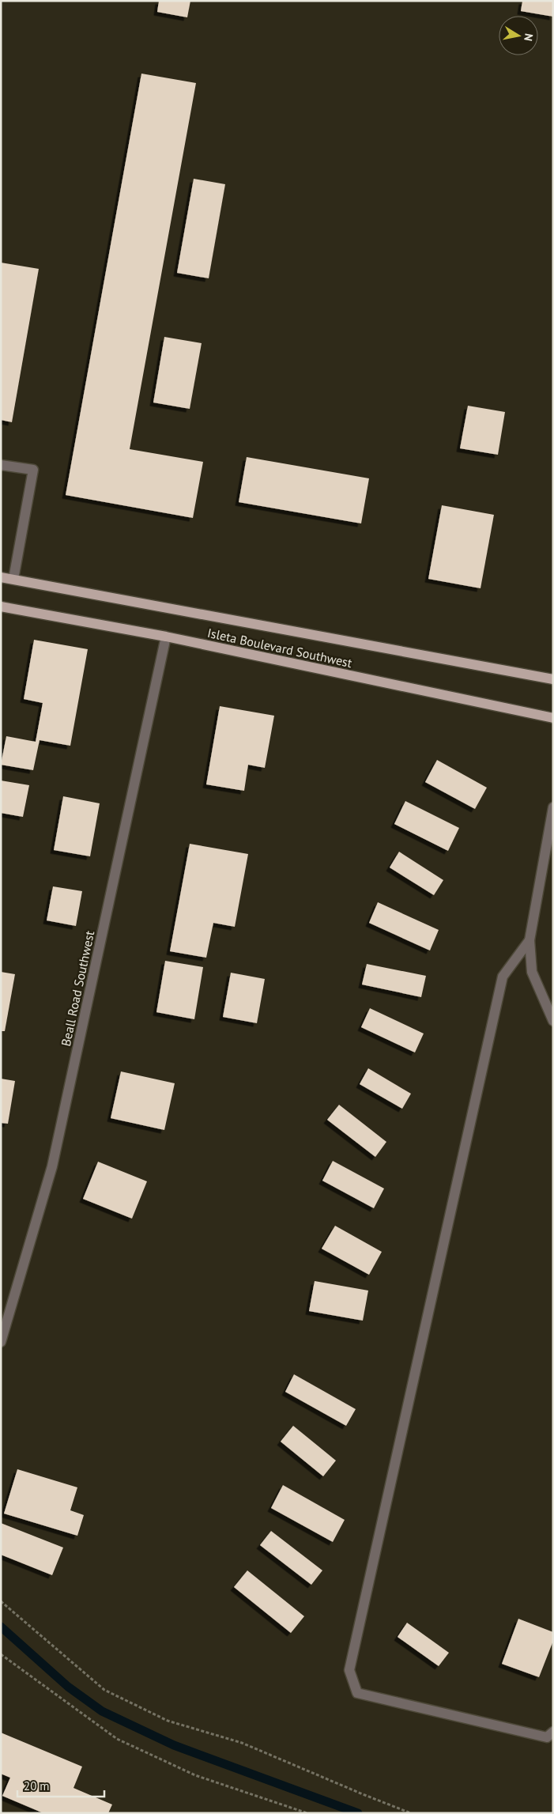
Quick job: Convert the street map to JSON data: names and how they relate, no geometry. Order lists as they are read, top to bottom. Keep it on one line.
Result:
{"streets":{"main road":["Isleta Boulevard Southwest"],"street":["Beall Road Southwest"]},"crossings":[["Isleta Boulevard Southwest","Beall Road Southwest"]],"scale_bar":"20 m","north":"right"}
